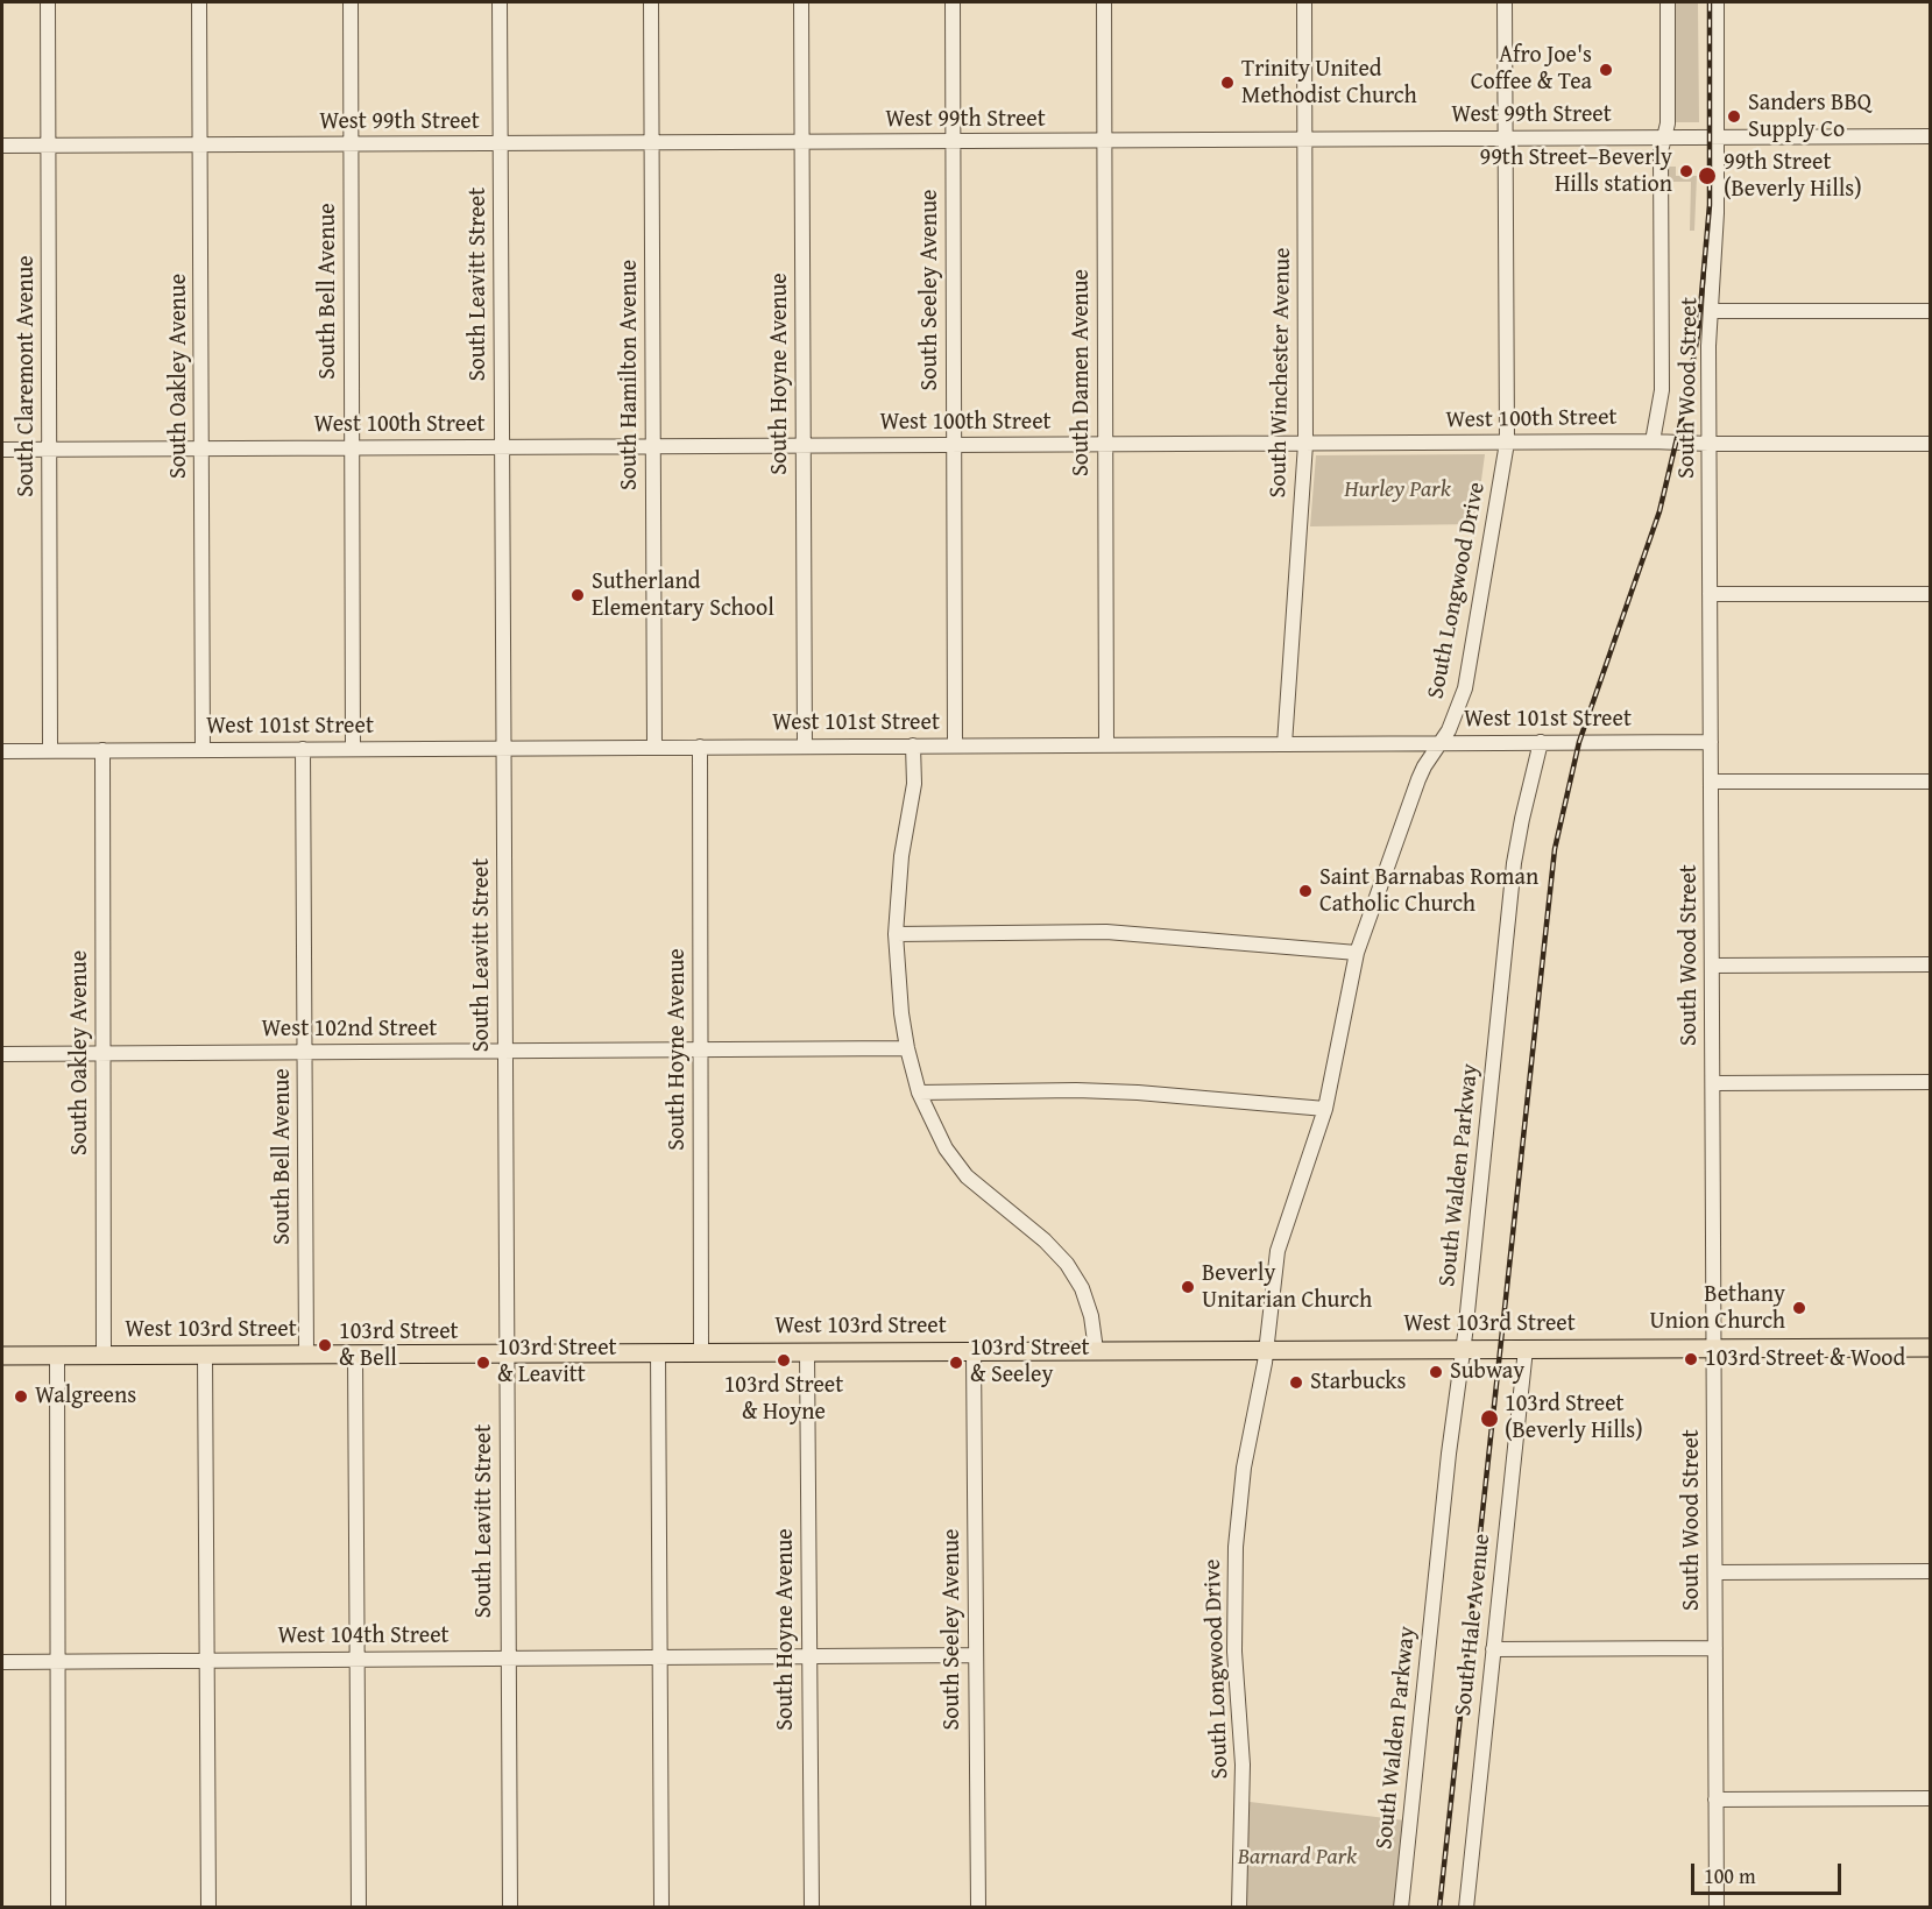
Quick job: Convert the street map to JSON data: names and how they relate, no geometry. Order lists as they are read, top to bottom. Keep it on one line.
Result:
{"streets":{"main road":["West 103rd Street"],"street":["West 99th Street","South Leavitt Street","South Seeley Avenue","South Bell Avenue","South Damen Avenue","South Winchester Avenue","South Hoyne Avenue","South Hamilton Avenue","South Claremont Avenue","South Oakley Avenue","South Wood Street","West 100th Street","South Longwood Drive","West 101st Street","West 102nd Street","South Walden Parkway","South Hale Avenue","West 104th Street"]},"crossings":[["West 99th Street","South Leavitt Street"],["West 99th Street","South Seeley Avenue"],["West 99th Street","South Bell Avenue"],["West 99th Street","South Damen Avenue"],["West 99th Street","South Winchester Avenue"],["West 99th Street","South Hoyne Avenue"],["West 99th Street","South Hamilton Avenue"],["West 99th Street","South Claremont Avenue"],["West 99th Street","South Oakley Avenue"],["West 99th Street","South Wood Street"],["West 99th Street","South Longwood Drive"],["South Leavitt Street","West 100th Street"],["South Leavitt Street","West 101st Street"],["South Leavitt Street","West 102nd Street"],["South Leavitt Street","West 103rd Street"],["South Leavitt Street","West 104th Street"],["South Seeley Avenue","West 100th Street"],["South Seeley Avenue","West 101st Street"],["South Seeley Avenue","West 103rd Street"],["South Seeley Avenue","West 104th Street"],["South Bell Avenue","West 100th Street"],["South Bell Avenue","West 101st Street"],["South Bell Avenue","West 102nd Street"],["South Bell Avenue","West 103rd Street"],["South Damen Avenue","West 100th Street"],["South Damen Avenue","West 101st Street"],["South Winchester Avenue","West 100th Street"],["South Winchester Avenue","West 101st Street"],["South Hoyne Avenue","West 100th Street"],["South Hoyne Avenue","West 101st Street"],["South Hoyne Avenue","West 102nd Street"],["South Hoyne Avenue","West 103rd Street"],["South Hoyne Avenue","West 104th Street"],["South Hamilton Avenue","West 100th Street"],["South Hamilton Avenue","West 101st Street"],["South Claremont Avenue","West 100th Street"],["South Claremont Avenue","West 101st Street"],["South Oakley Avenue","West 100th Street"],["South Oakley Avenue","West 101st Street"],["South Oakley Avenue","West 102nd Street"],["South Oakley Avenue","West 103rd Street"],["South Wood Street","West 100th Street"],["South Wood Street","West 101st Street"],["South Wood Street","West 103rd Street"],["West 100th Street","South Longwood Drive"],["South Longwood Drive","West 101st Street"],["South Longwood Drive","West 103rd Street"],["West 101st Street","South Walden Parkway"],["South Walden Parkway","West 103rd Street"],["West 103rd Street","South Hale Avenue"]],"parks":["Hurley Park","Barnard Park"],"places":["Afro Joe's Coffee & Tea","Trinity United Methodist Church","Sanders BBQ Supply Co","99th Street–Beverly Hills station","99th Street (Beverly Hills)","Sutherland Elementary School","Saint Barnabas Roman Catholic Church","Beverly Unitarian Church","Bethany Union Church","103rd Street & Bell","103rd Street & Wood","103rd Street & Hoyne","103rd Street & Leavitt","103rd Street & Seeley","Subway","Starbucks","Walgreens","103rd Street (Beverly Hills)"],"scale_bar":"100 m"}
